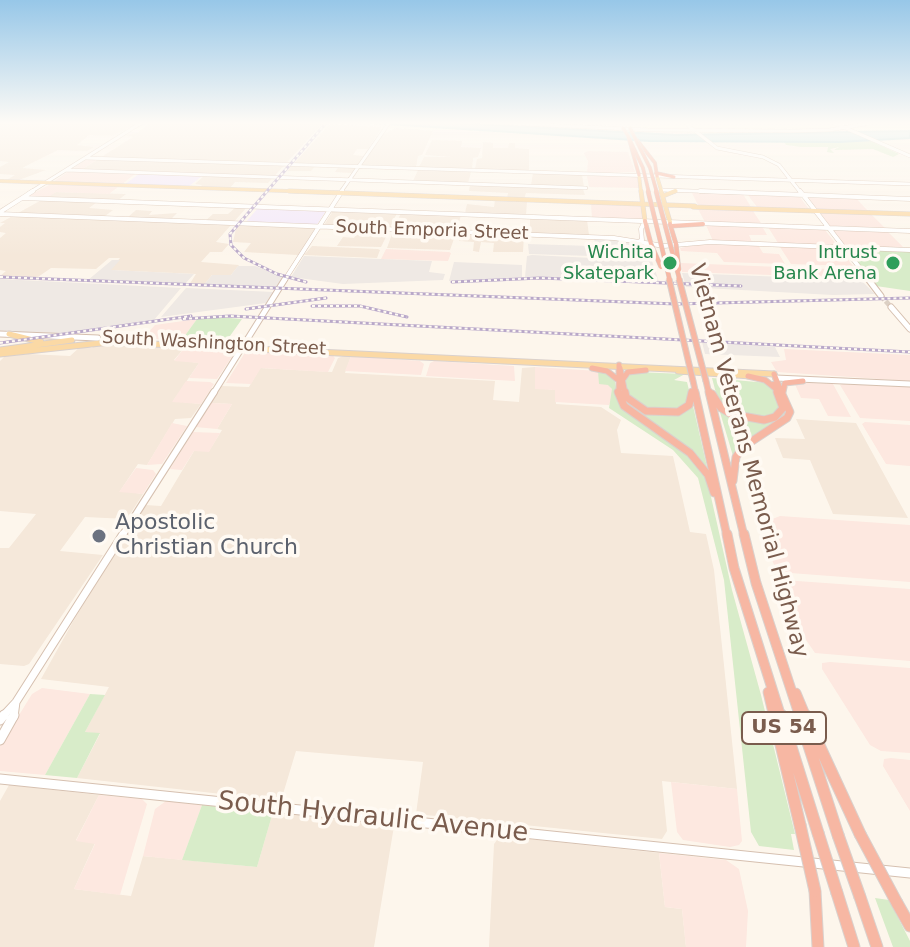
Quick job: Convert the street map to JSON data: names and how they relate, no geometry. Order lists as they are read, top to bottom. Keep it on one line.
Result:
{"streets":{"highway":["Vietnam Veterans Memorial Highway","US 54"],"main road":["South Washington Street"],"street":["South Emporia Street","South Hydraulic Avenue"]},"places":["Wichita Skatepark","Intrust Bank Arena","Apostolic Christian Church"]}
